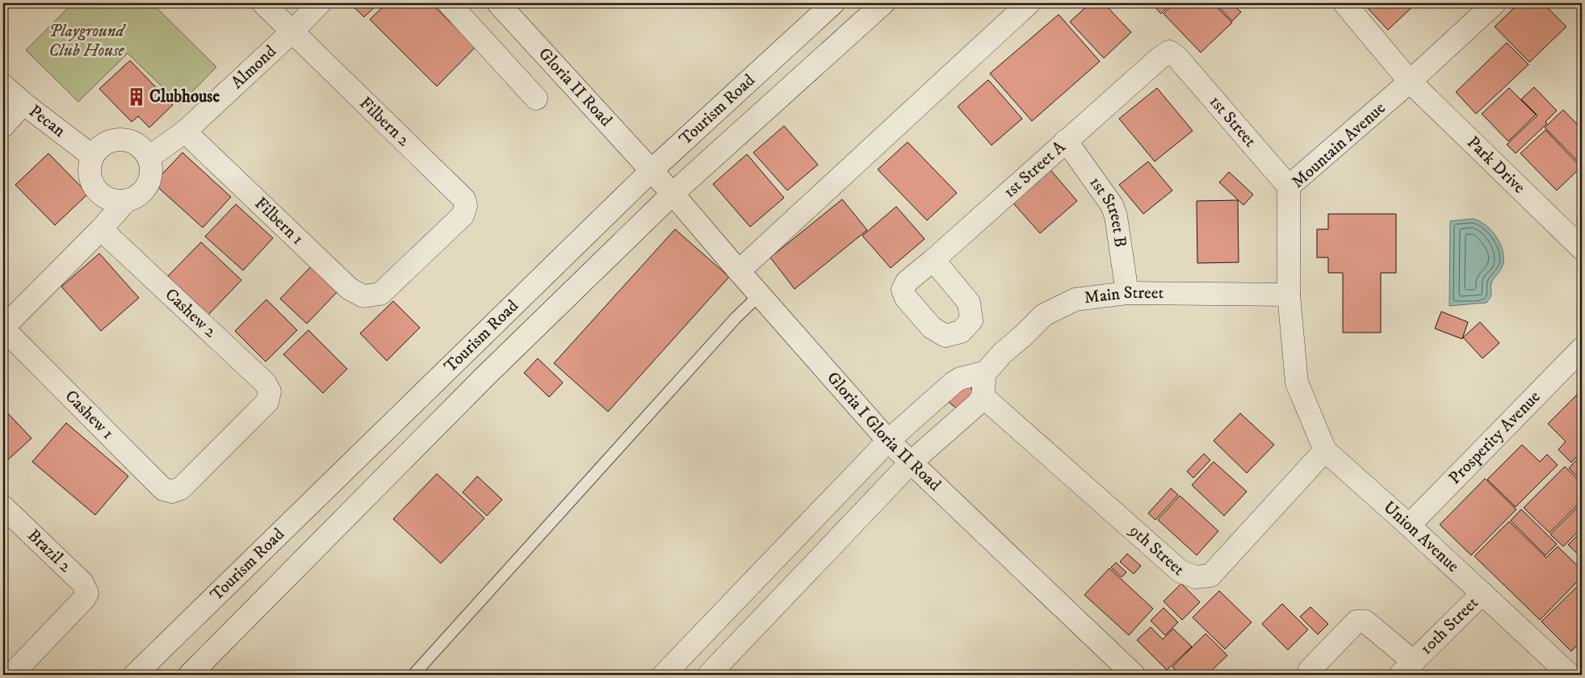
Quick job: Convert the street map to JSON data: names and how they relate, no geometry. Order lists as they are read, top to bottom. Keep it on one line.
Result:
{"streets":{"street":["Almond","Gloria II Road","Tourism Road","1st Street","Pecan","Filbern 2","Mountain Avenue","Park Drive","1st Street A","1st Street B","Filbern 1","Main Street","Cashew 2","Cashew 1","Gloria I Gloria II Road","Prosperity Avenue","Union Avenue","9th Street","Brazil 2","10th Street"]},"crossings":[["Almond","Pecan"],["Almond","Filbern 2"],["Almond","Filbern 1"],["Gloria II Road","Tourism Road"],["Gloria II Road","Gloria I Gloria II Road"],["Tourism Road","Gloria I Gloria II Road"],["1st Street","Mountain Avenue"],["1st Street","1st Street A"],["Filbern 2","Filbern 1"],["Mountain Avenue","Park Drive"],["Mountain Avenue","Main Street"],["Mountain Avenue","Union Avenue"],["1st Street A","1st Street B"],["1st Street B","Main Street"],["Cashew 2","Cashew 1"],["Prosperity Avenue","Union Avenue"],["Union Avenue","9th Street"],["Union Avenue","10th Street"]],"parks":["Playground Club House"],"places":{"building":["Clubhouse"]}}
